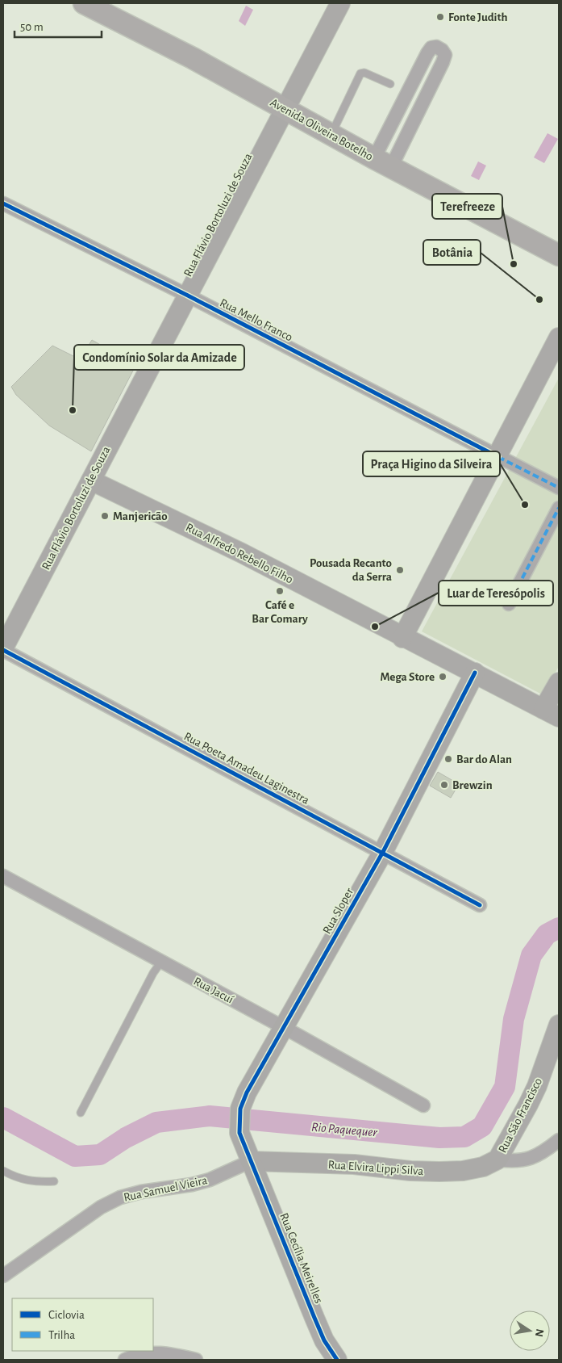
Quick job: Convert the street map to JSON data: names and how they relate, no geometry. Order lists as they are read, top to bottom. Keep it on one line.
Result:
{"streets":{"main road":["Avenida Oliveira Botelho"],"street":["Rua Flávio Bortoluzi de Souza","Rua Mello Franco","Rua Alfredo Rebello Filho","Rua Poeta Amadeu Laginestra","Rua Sloper","Rua Jacuí","Rua São Francisco","Rua Elvira Lippi Silva","Rua Samuel Vieira","Rua Cecília Meirelles"]},"crossings":[["Avenida Oliveira Botelho","Rua Flávio Bortoluzi de Souza"],["Rua Flávio Bortoluzi de Souza","Rua Mello Franco"],["Rua Flávio Bortoluzi de Souza","Rua Alfredo Rebello Filho"],["Rua Flávio Bortoluzi de Souza","Rua Poeta Amadeu Laginestra"],["Rua Alfredo Rebello Filho","Rua Sloper"],["Rua Poeta Amadeu Laginestra","Rua Sloper"],["Rua Sloper","Rua Jacuí"],["Rua Sloper","Rua Elvira Lippi Silva"],["Rua Sloper","Rua Samuel Vieira"],["Rua Sloper","Rua Cecília Meirelles"],["Rua São Francisco","Rua Elvira Lippi Silva"],["Rua Elvira Lippi Silva","Rua Samuel Vieira"],["Rua Elvira Lippi Silva","Rua Cecília Meirelles"],["Rua Samuel Vieira","Rua Cecília Meirelles"]],"water":["Rio Paquequer"],"places":["Fonte Judith","Terefreeze","Botânia","Condomínio Solar da Amizade","Praça Higino da Silveira","Manjericão","Pousada Recanto da Serra","Café e Bar Comary","Luar de Teresópolis","Mega Store","Bar do Alan","Brewzin"],"legend":["Ciclovia","Trilha"],"scale_bar":"50 m","north":"right"}
